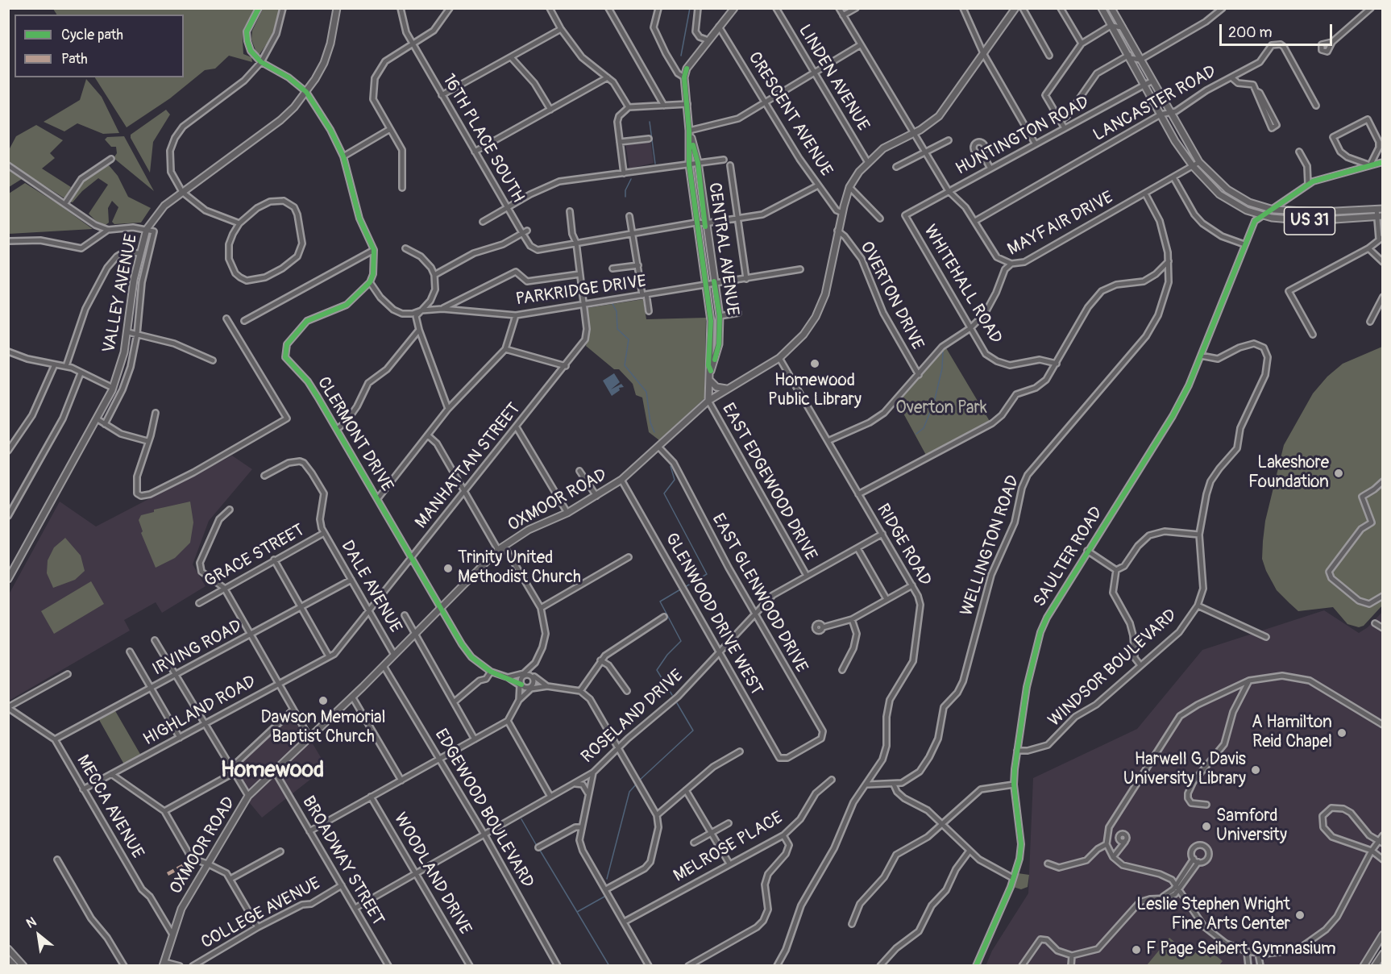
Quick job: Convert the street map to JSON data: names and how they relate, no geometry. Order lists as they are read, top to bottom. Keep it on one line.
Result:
{"streets":{"main road":["US 31","CENTRAL AVENUE","VALLEY AVENUE","OXMOOR ROAD"],"street":["LINDEN AVENUE","LANCASTER ROAD","CRESCENT AVENUE","HUNTINGTON ROAD","16TH PLACE SOUTH","MAYFAIR DRIVE","WHITEHALL ROAD","PARKRIDGE DRIVE","OVERTON DRIVE","CLERMONT DRIVE","MANHATTAN STREET","EAST EDGEWOOD DRIVE","RIDGE ROAD","WELLINGTON ROAD","GRACE STREET","SAULTER ROAD","DALE AVENUE","EAST GLENWOOD DRIVE","GLENWOOD DRIVE WEST","IRVING ROAD","WINDSOR BOULEVARD","HIGHLAND ROAD","ROSELAND DRIVE","MECCA AVENUE","EDGEWOOD BOULEVARD","MELROSE PLACE","BROADWAY STREET","WOODLAND DRIVE","COLLEGE AVENUE"]},"crossings":[["LINDEN AVENUE","OXMOOR ROAD"],["LANCASTER ROAD","US 31"],["CRESCENT AVENUE","OXMOOR ROAD"],["HUNTINGTON ROAD","US 31"],["HUNTINGTON ROAD","WHITEHALL ROAD"],["16TH PLACE SOUTH","MANHATTAN STREET"],["US 31","MAYFAIR DRIVE"],["US 31","SAULTER ROAD"],["MAYFAIR DRIVE","WHITEHALL ROAD"],["MAYFAIR DRIVE","OVERTON DRIVE"],["MAYFAIR DRIVE","RIDGE ROAD"],["MAYFAIR DRIVE","WELLINGTON ROAD"],["CENTRAL AVENUE","PARKRIDGE DRIVE"],["CENTRAL AVENUE","EAST EDGEWOOD DRIVE"],["CENTRAL AVENUE","OXMOOR ROAD"],["PARKRIDGE DRIVE","CLERMONT DRIVE"],["PARKRIDGE DRIVE","MANHATTAN STREET"],["OVERTON DRIVE","OXMOOR ROAD"],["CLERMONT DRIVE","MANHATTAN STREET"],["CLERMONT DRIVE","OXMOOR ROAD"],["MANHATTAN STREET","DALE AVENUE"],["MANHATTAN STREET","HIGHLAND ROAD"],["EAST EDGEWOOD DRIVE","OXMOOR ROAD"],["EAST EDGEWOOD DRIVE","ROSELAND DRIVE"],["OXMOOR ROAD","RIDGE ROAD"],["OXMOOR ROAD","DALE AVENUE"],["OXMOOR ROAD","EAST GLENWOOD DRIVE"],["OXMOOR ROAD","GLENWOOD DRIVE WEST"],["OXMOOR ROAD","MECCA AVENUE"],["OXMOOR ROAD","EDGEWOOD BOULEVARD"],["OXMOOR ROAD","BROADWAY STREET"],["RIDGE ROAD","ROSELAND DRIVE"],["GRACE STREET","DALE AVENUE"],["SAULTER ROAD","WINDSOR BOULEVARD"],["DALE AVENUE","IRVING ROAD"],["EAST GLENWOOD DRIVE","GLENWOOD DRIVE WEST"],["EAST GLENWOOD DRIVE","ROSELAND DRIVE"],["GLENWOOD DRIVE WEST","ROSELAND DRIVE"],["IRVING ROAD","MECCA AVENUE"],["HIGHLAND ROAD","MECCA AVENUE"],["ROSELAND DRIVE","EDGEWOOD BOULEVARD"],["ROSELAND DRIVE","BROADWAY STREET"],["ROSELAND DRIVE","WOODLAND DRIVE"],["BROADWAY STREET","COLLEGE AVENUE"]],"districts":["Homewood"],"parks":["Overton Park"],"places":["Homewood Public Library","Lakeshore Foundation","Trinity United Methodist Church","Dawson Memorial Baptist Church","A Hamilton Reid Chapel","Harwell G. Davis University Library","Samford University","Leslie Stephen Wright Fine Arts Center","F Page Seibert Gymnasium"],"legend":["Cycle path","Path"],"scale_bar":"200 m","north":"top left"}
